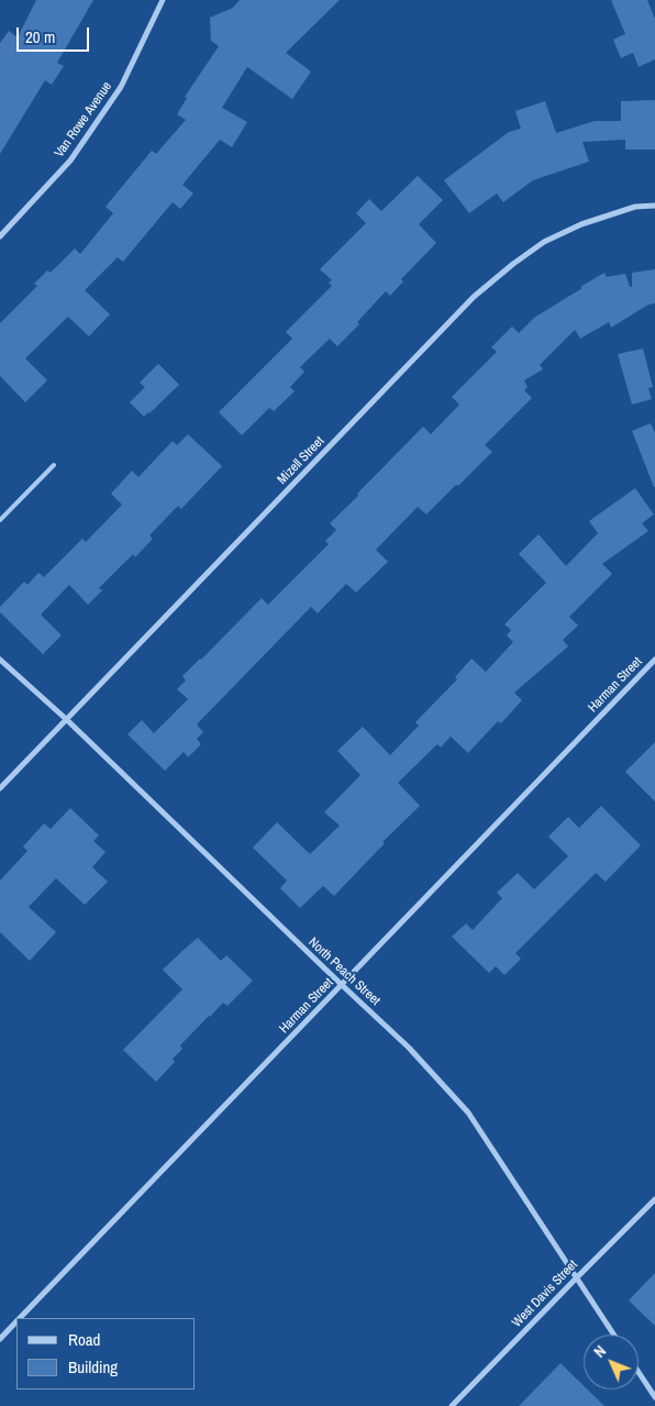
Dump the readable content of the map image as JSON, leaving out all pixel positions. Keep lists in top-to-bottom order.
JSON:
{
  "streets": {
    "street": [
      "Van Rowe Avenue",
      "Mizell Street",
      "Harman Street",
      "North Peach Street",
      "West Davis Street"
    ]
  },
  "crossings": [
    ["Mizell Street", "North Peach Street"],
    ["Harman Street", "North Peach Street"],
    ["North Peach Street", "West Davis Street"]
  ],
  "legend": ["Road", "Building"],
  "scale_bar": "20 m",
  "north": "top left"
}
